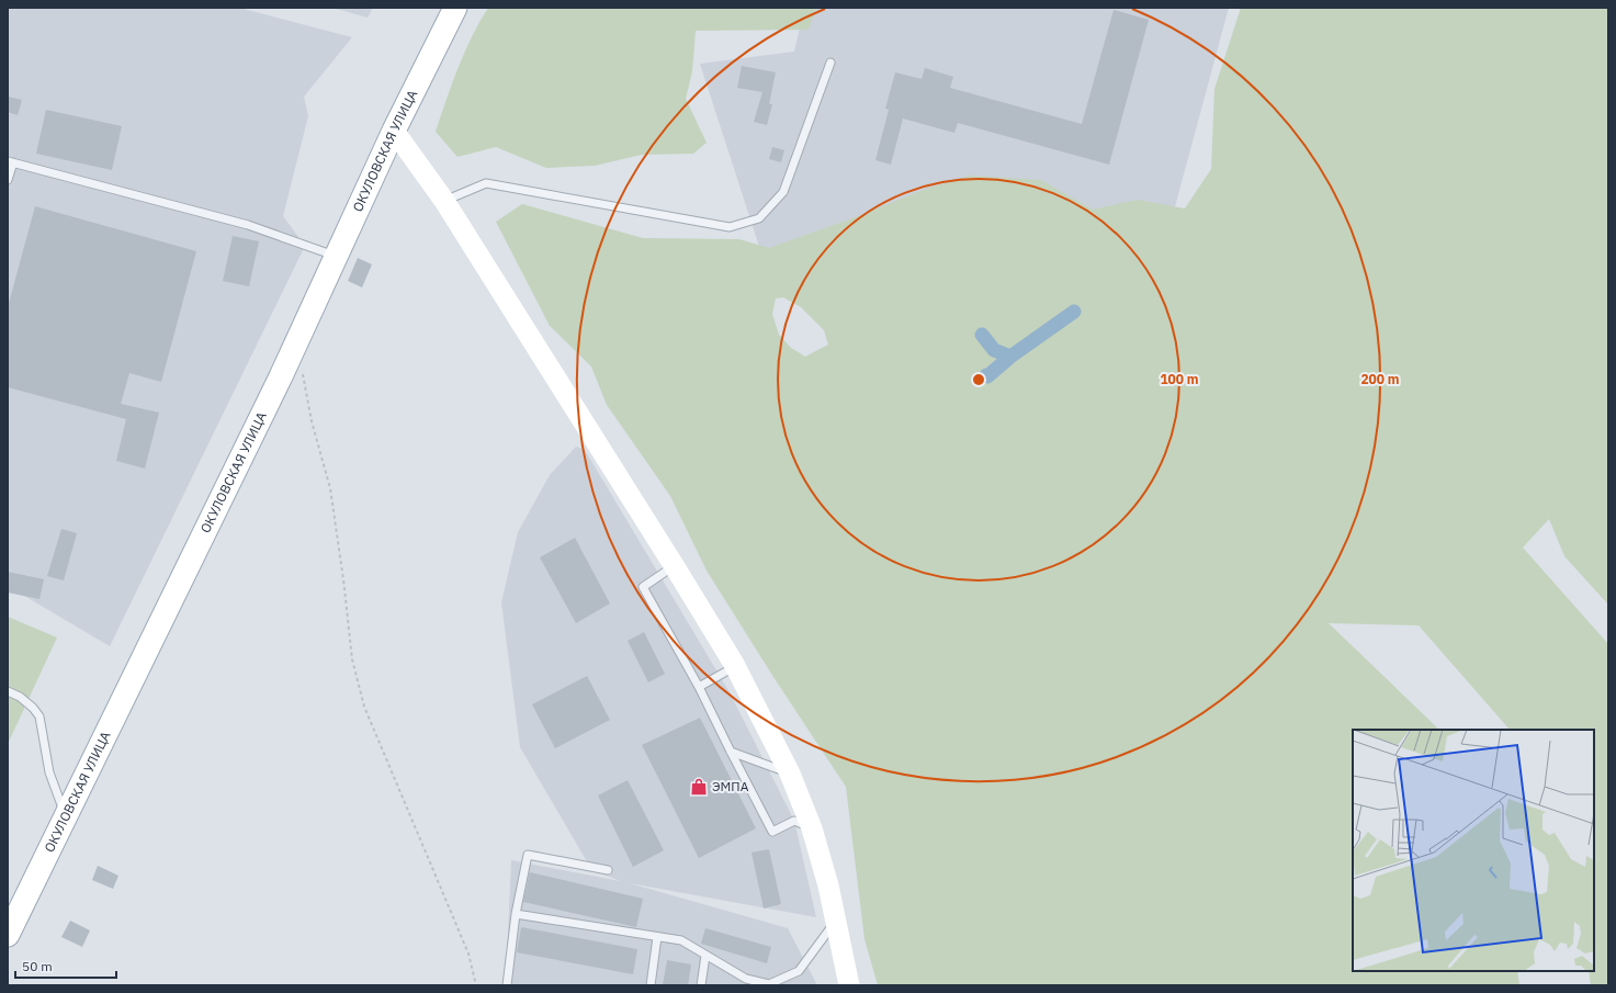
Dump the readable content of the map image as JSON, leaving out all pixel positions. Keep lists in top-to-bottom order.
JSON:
{
  "streets": {
    "main road": ["ОКУЛОВСКАЯ УЛИЦА"]
  },
  "places": {
    "shop": ["ЭМПА"]
  },
  "scale_bar": "50 m",
  "rings": ["100 m", "200 m"]
}
